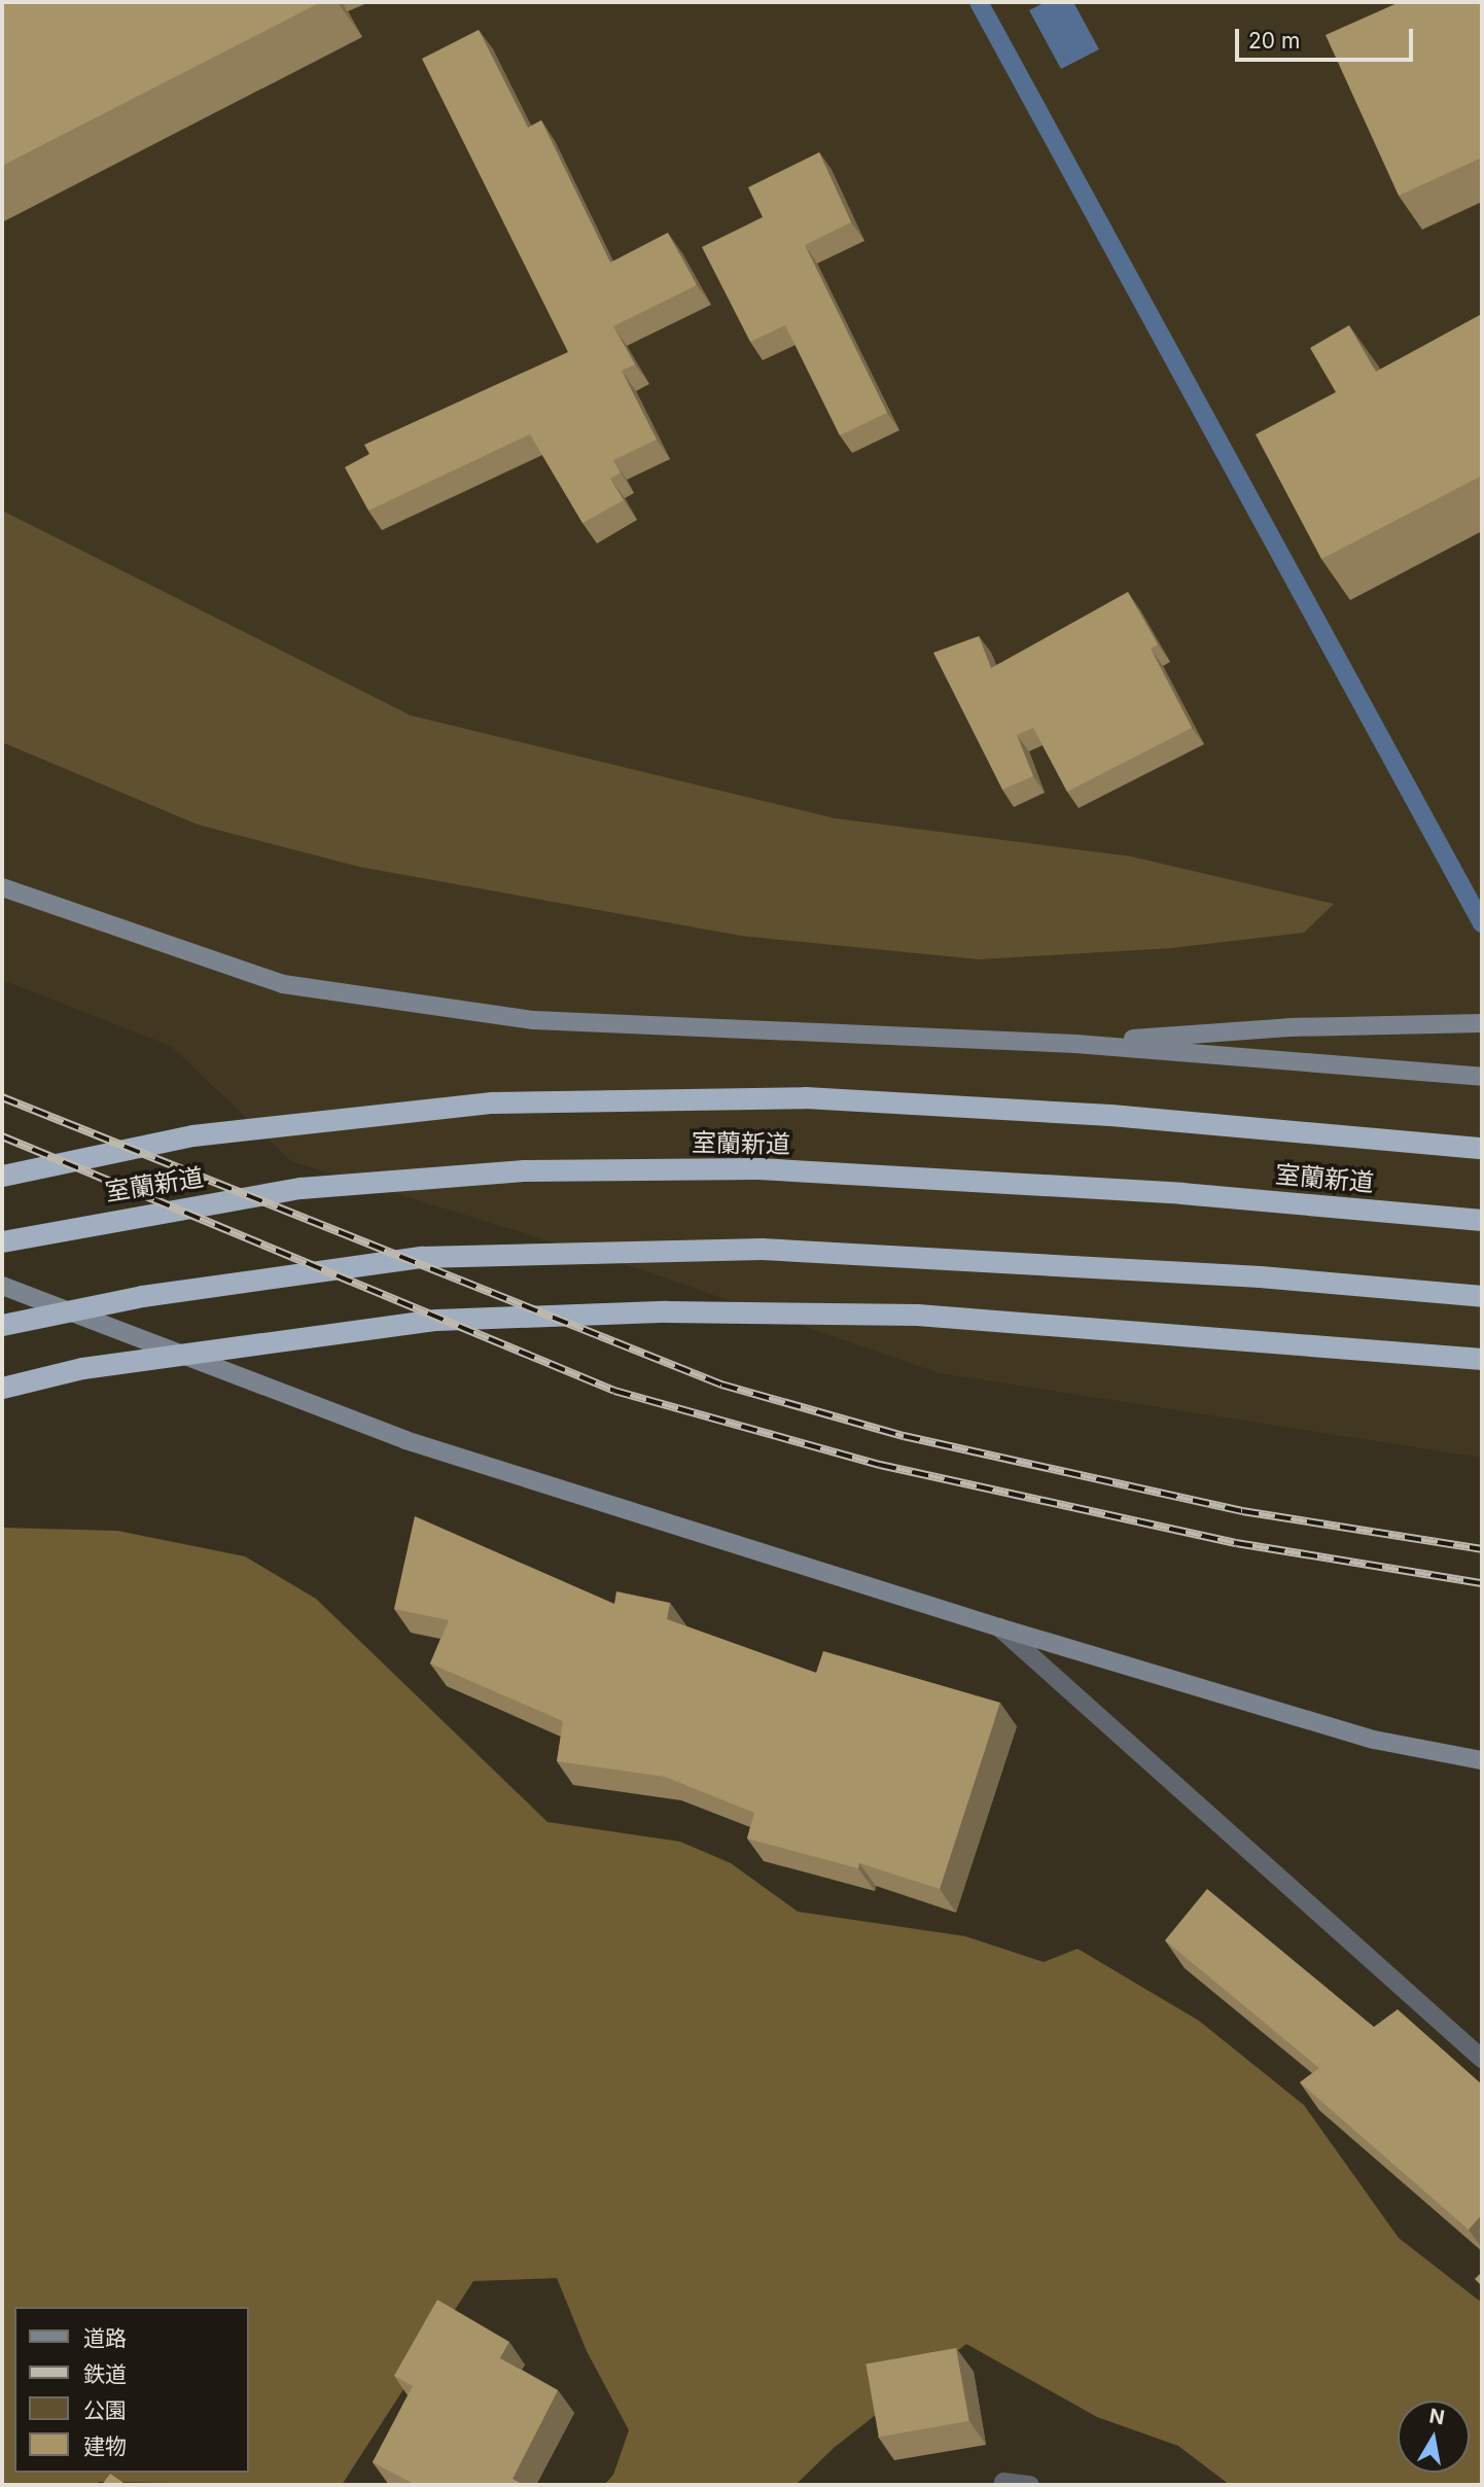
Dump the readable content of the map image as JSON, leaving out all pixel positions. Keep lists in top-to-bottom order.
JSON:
{
  "streets": {
    "highway": ["室蘭新道"]
  },
  "legend": [
    "道路",
    "鉄道",
    "公園",
    "建物"
  ],
  "scale_bar": "20 m",
  "north": "top"
}
